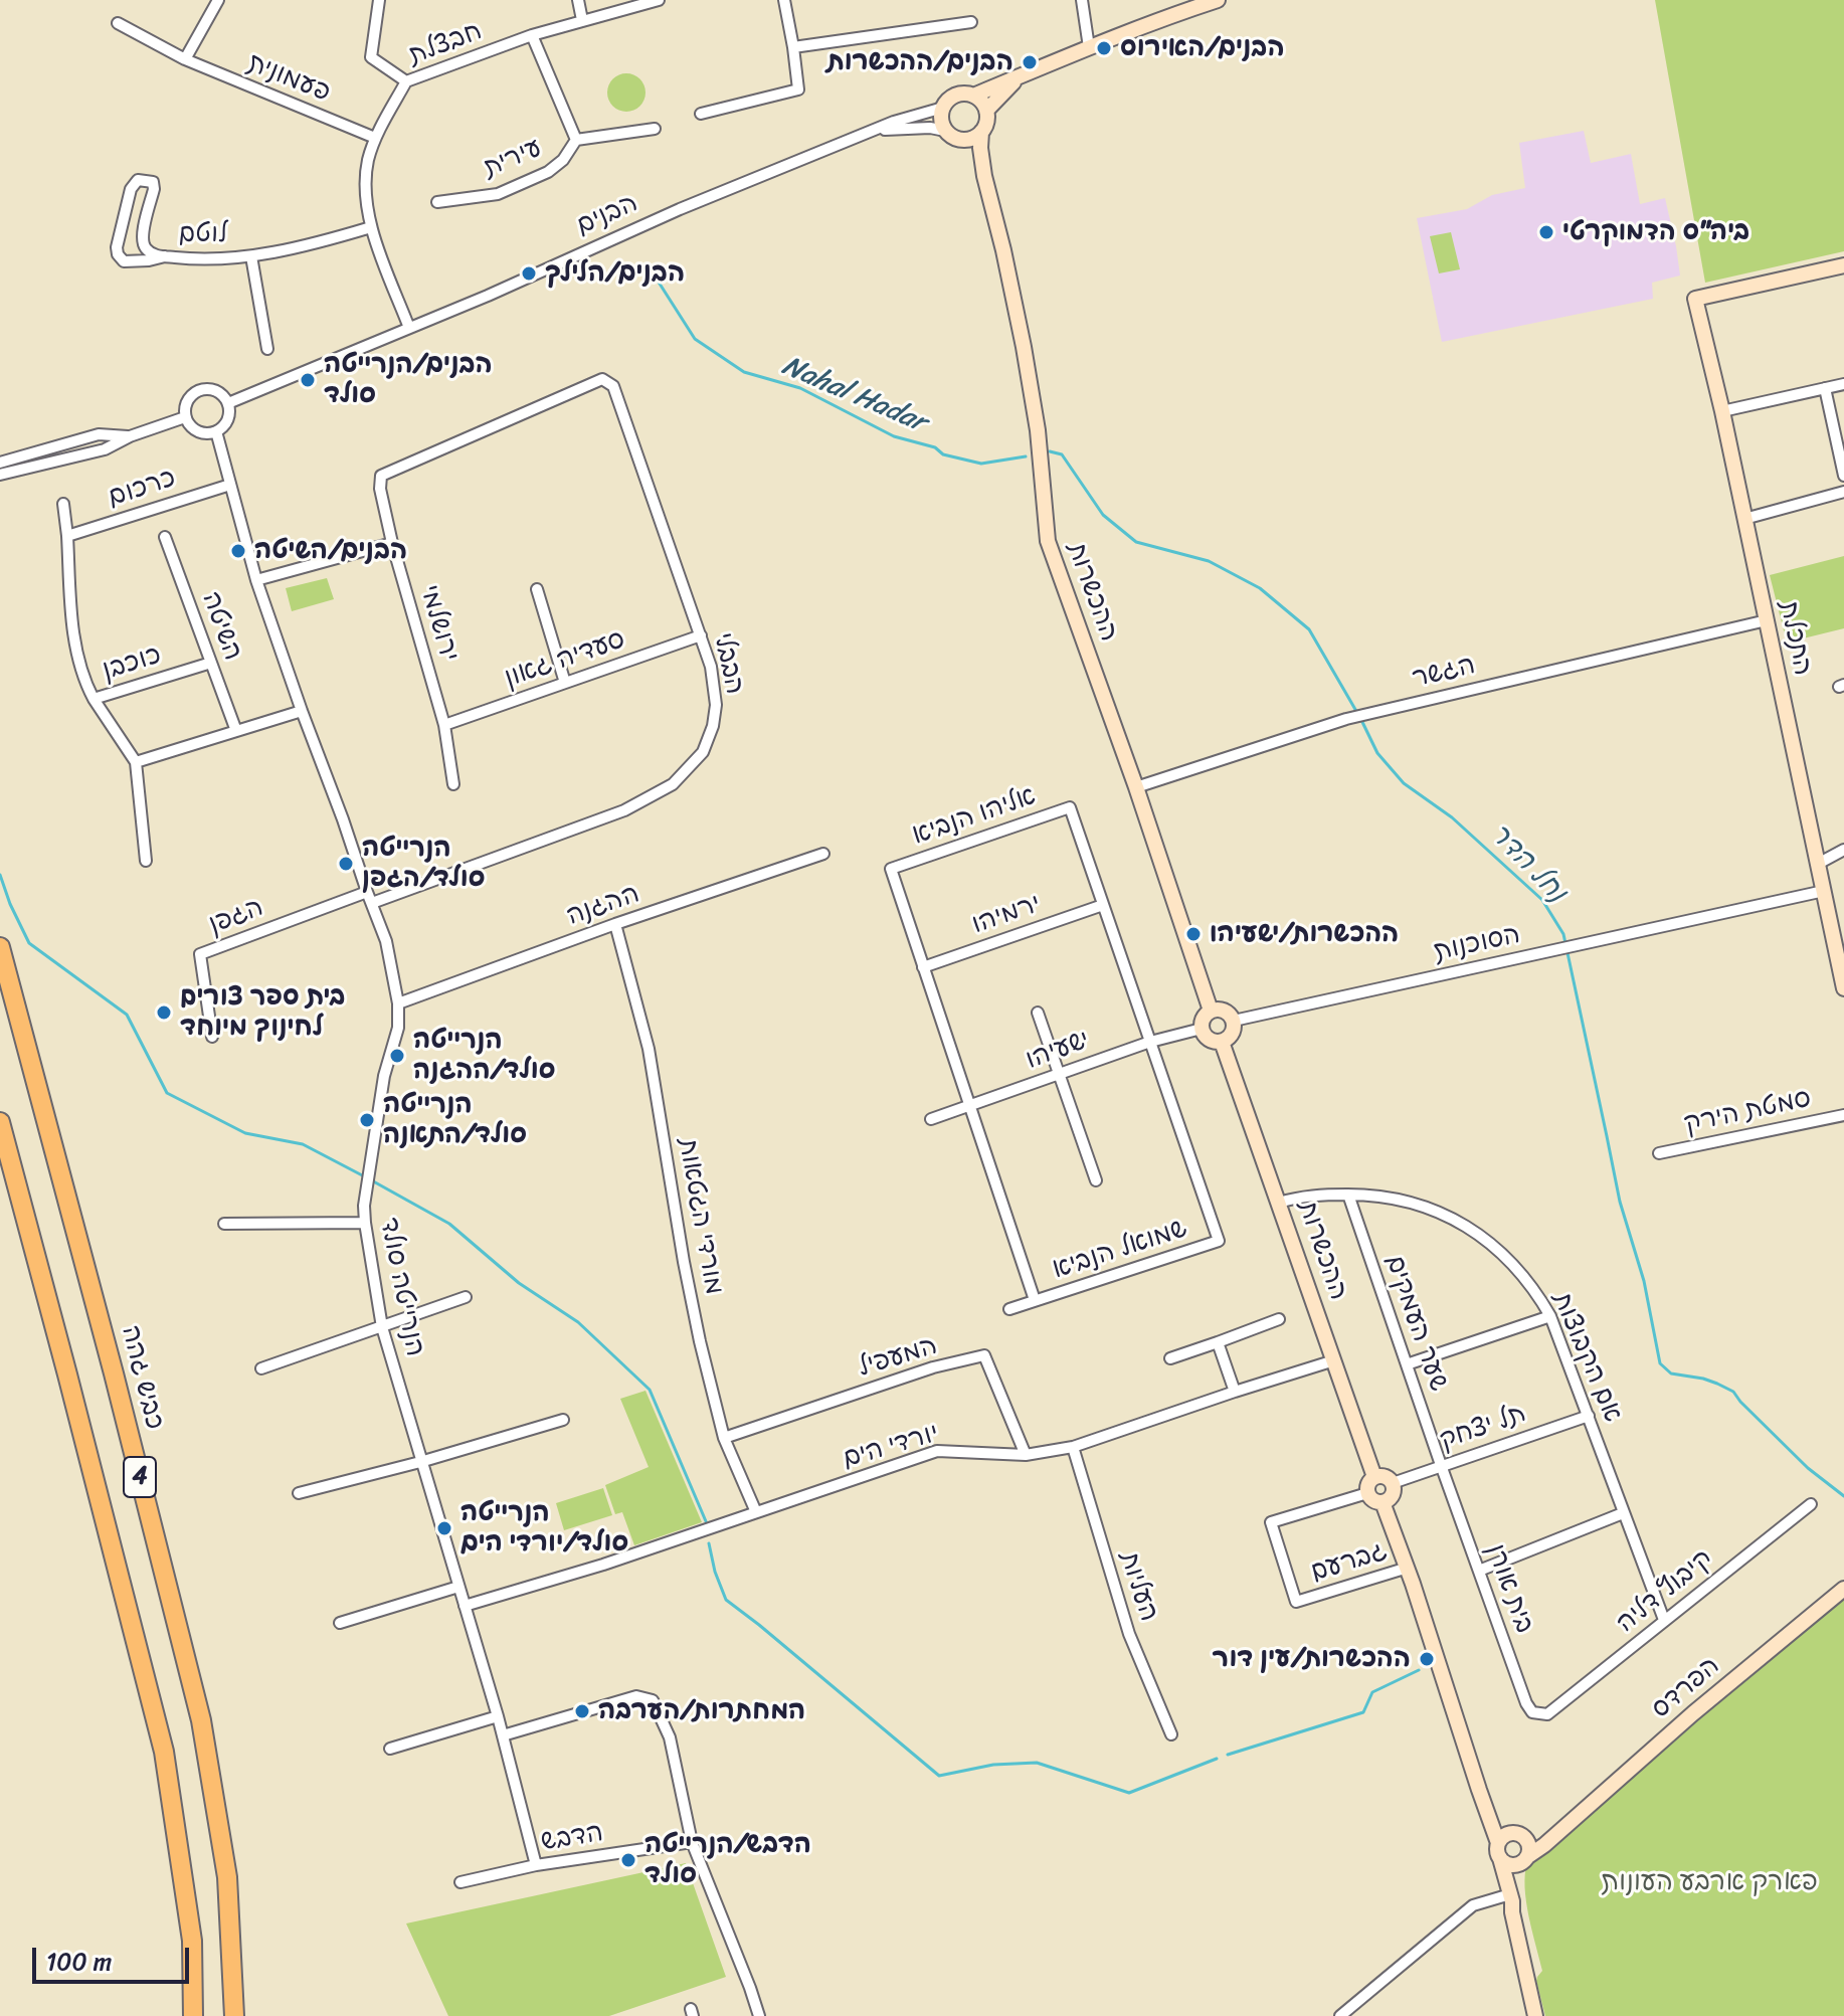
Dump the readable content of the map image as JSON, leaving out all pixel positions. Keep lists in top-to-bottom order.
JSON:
{
  "streets": {
    "highway": ["כביש גהה", "4"],
    "street": [
      "חבצלת",
      "פעמונית",
      "עירית",
      "הבנים",
      "לוטם",
      "כרכום",
      "ההכשרות",
      "ירושלמי",
      "השיטה",
      "התכלת",
      "סעדיה גאון",
      "כוכבן",
      "הבבלי",
      "הגשר",
      "אליהו הנביא",
      "ההגנה",
      "ירמיהו",
      "הגפן",
      "הסוכנות",
      "ישעיהו",
      "סמטת הירק",
      "מורדי הגטאות",
      "שמואל הנביא",
      "הנרייטה סולד",
      "שער העמקים",
      "המעפיל",
      "אם הקבוצות",
      "תל יצחק",
      "יורדי הים",
      "גברעם",
      "העליות",
      "בית אורן",
      "קיבוץ דליה",
      "הפרדס",
      "הדבש"
    ]
  },
  "crossings": [
    ["חבצלת", "פעמונית"],
    ["חבצלת", "עירית"],
    ["חבצלת", "הבנים"],
    ["חבצלת", "לוטם"],
    ["הבנים", "ההכשרות"],
    ["ההכשרות", "הגשר"],
    ["ההכשרות", "הסוכנות"],
    ["ההכשרות", "ישעיהו"],
    ["ההכשרות", "אם הקבוצות"],
    ["ההכשרות", "תל יצחק"],
    ["ההכשרות", "יורדי הים"],
    ["ההכשרות", "גברעם"],
    ["ירושלמי", "סעדיה גאון"],
    ["ירושלמי", "הבבלי"],
    ["השיטה", "כוכבן"],
    ["התכלת", "הגשר"],
    ["התכלת", "הסוכנות"],
    ["סעדיה גאון", "הבבלי"],
    ["הבבלי", "הנרייטה סולד"],
    ["אליהו הנביא", "ירמיהו"],
    ["אליהו הנביא", "ישעיהו"],
    ["אליהו הנביא", "שמואל הנביא"],
    ["ההגנה", "מורדי הגטאות"],
    ["ההגנה", "הנרייטה סולד"],
    ["הגפן", "הנרייטה סולד"],
    ["הסוכנות", "ישעיהו"],
    ["מורדי הגטאות", "המעפיל"],
    ["מורדי הגטאות", "יורדי הים"],
    ["הנרייטה סולד", "יורדי הים"],
    ["הנרייטה סולד", "הדבש"],
    ["שער העמקים", "אם הקבוצות"],
    ["שער העמקים", "תל יצחק"],
    ["שער העמקים", "בית אורן"],
    ["המעפיל", "יורדי הים"],
    ["אם הקבוצות", "תל יצחק"],
    ["אם הקבוצות", "קיבוץ דליה"],
    ["תל יצחק", "גברעם"],
    ["תל יצחק", "בית אורן"],
    ["יורדי הים", "העליות"],
    ["בית אורן", "קיבוץ דליה"]
  ],
  "water": ["Nahal Hadar", "נחל הדר"],
  "parks": ["פארק ארבע העונות"],
  "places": [
    "הבנים/האירוס",
    "הבנים/ההכשרות",
    "ביה\"ס הדמוקרטי",
    "הבנים/הלילך",
    "הבנים/הנרייטה סולד",
    "הבנים/השיטה",
    "הנרייטה סולד/הגפן",
    "ההכשרות/ישעיהו",
    "בית ספר צורים לחינוך מיוחד",
    "הנרייטה סולד/ההגנה",
    "הנרייטה סולד/התאנה",
    "הנרייטה סולד/יורדי הים",
    "ההכשרות/עין דור",
    "המחתרות/הערבה",
    "הדבש/הנרייטה סולד"
  ],
  "scale_bar": "100 m"
}
